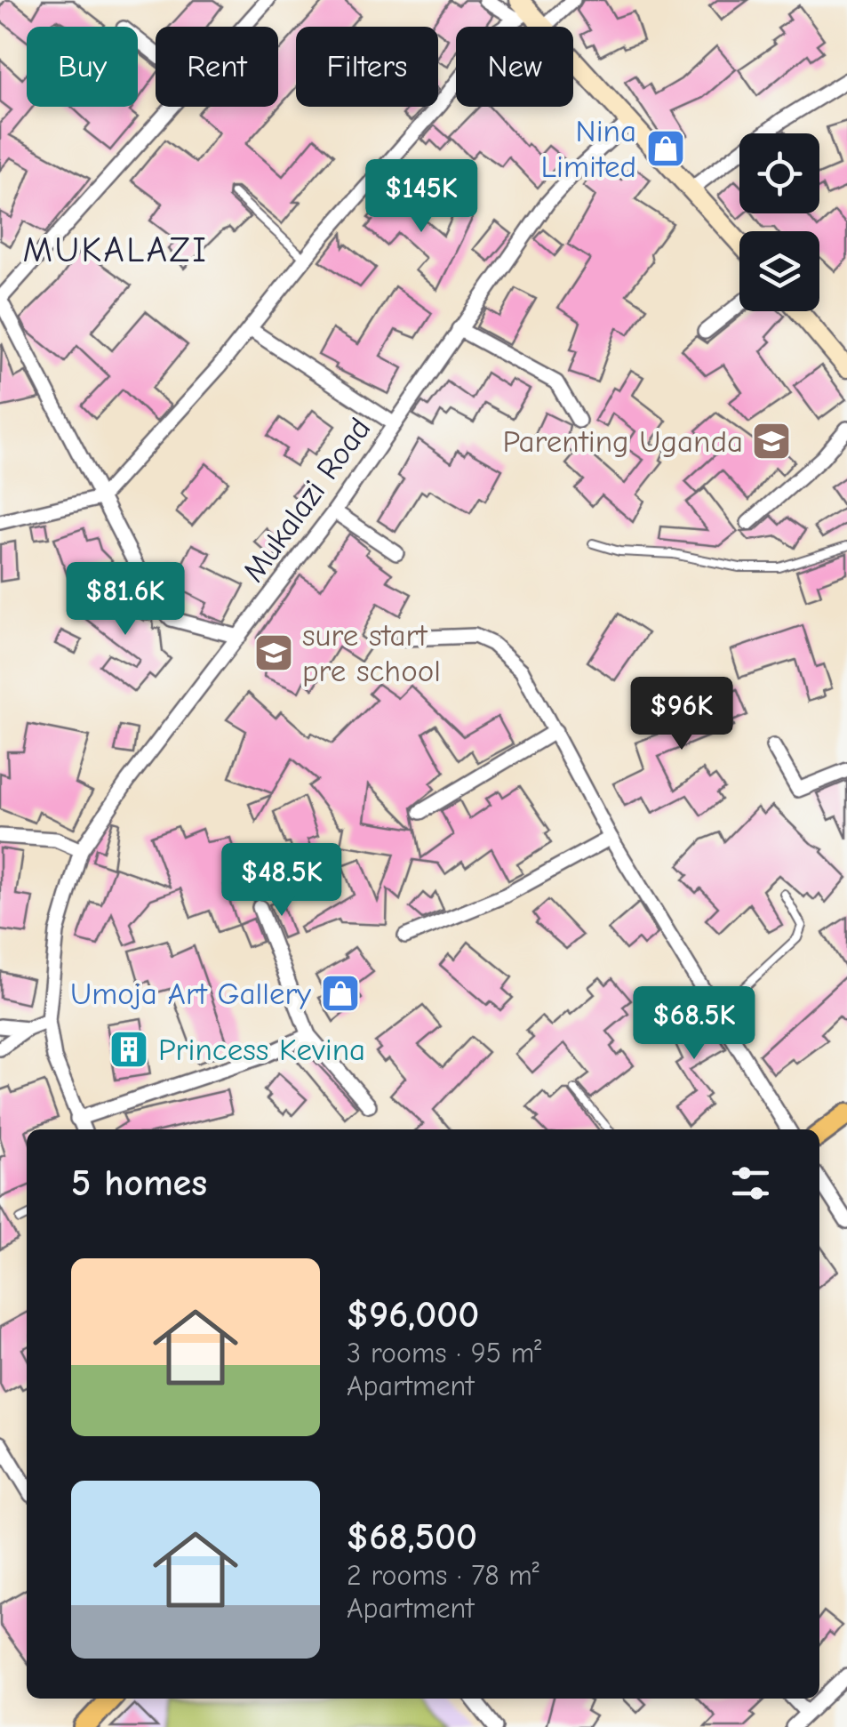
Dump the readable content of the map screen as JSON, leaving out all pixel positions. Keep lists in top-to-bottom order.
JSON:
{
  "streets": {
    "street": ["Mukalazi Road"]
  },
  "districts": ["MUKALAZI"],
  "places": {
    "shop": ["Nina Limited", "Umoja Art Gallery"],
    "school or university": ["Parenting Uganda", "sure start pre school"],
    "building": ["Princess Kevina"]
  },
  "page": {
    "chip": [
      "Buy",
      "Rent",
      "Filters",
      "New"
    ],
    "price": [
      "$145K",
      "$81.6K",
      "$96K",
      "$48.5K",
      "$68.5K"
    ],
    "heading": "5 homes",
    "list": [
      {
        "name": "$96,000",
        "note": "3 rooms · 95 m² · Apartment"
      },
      {
        "name": "$68,500",
        "note": "2 rooms · 78 m² · Apartment"
      }
    ]
  }
}
